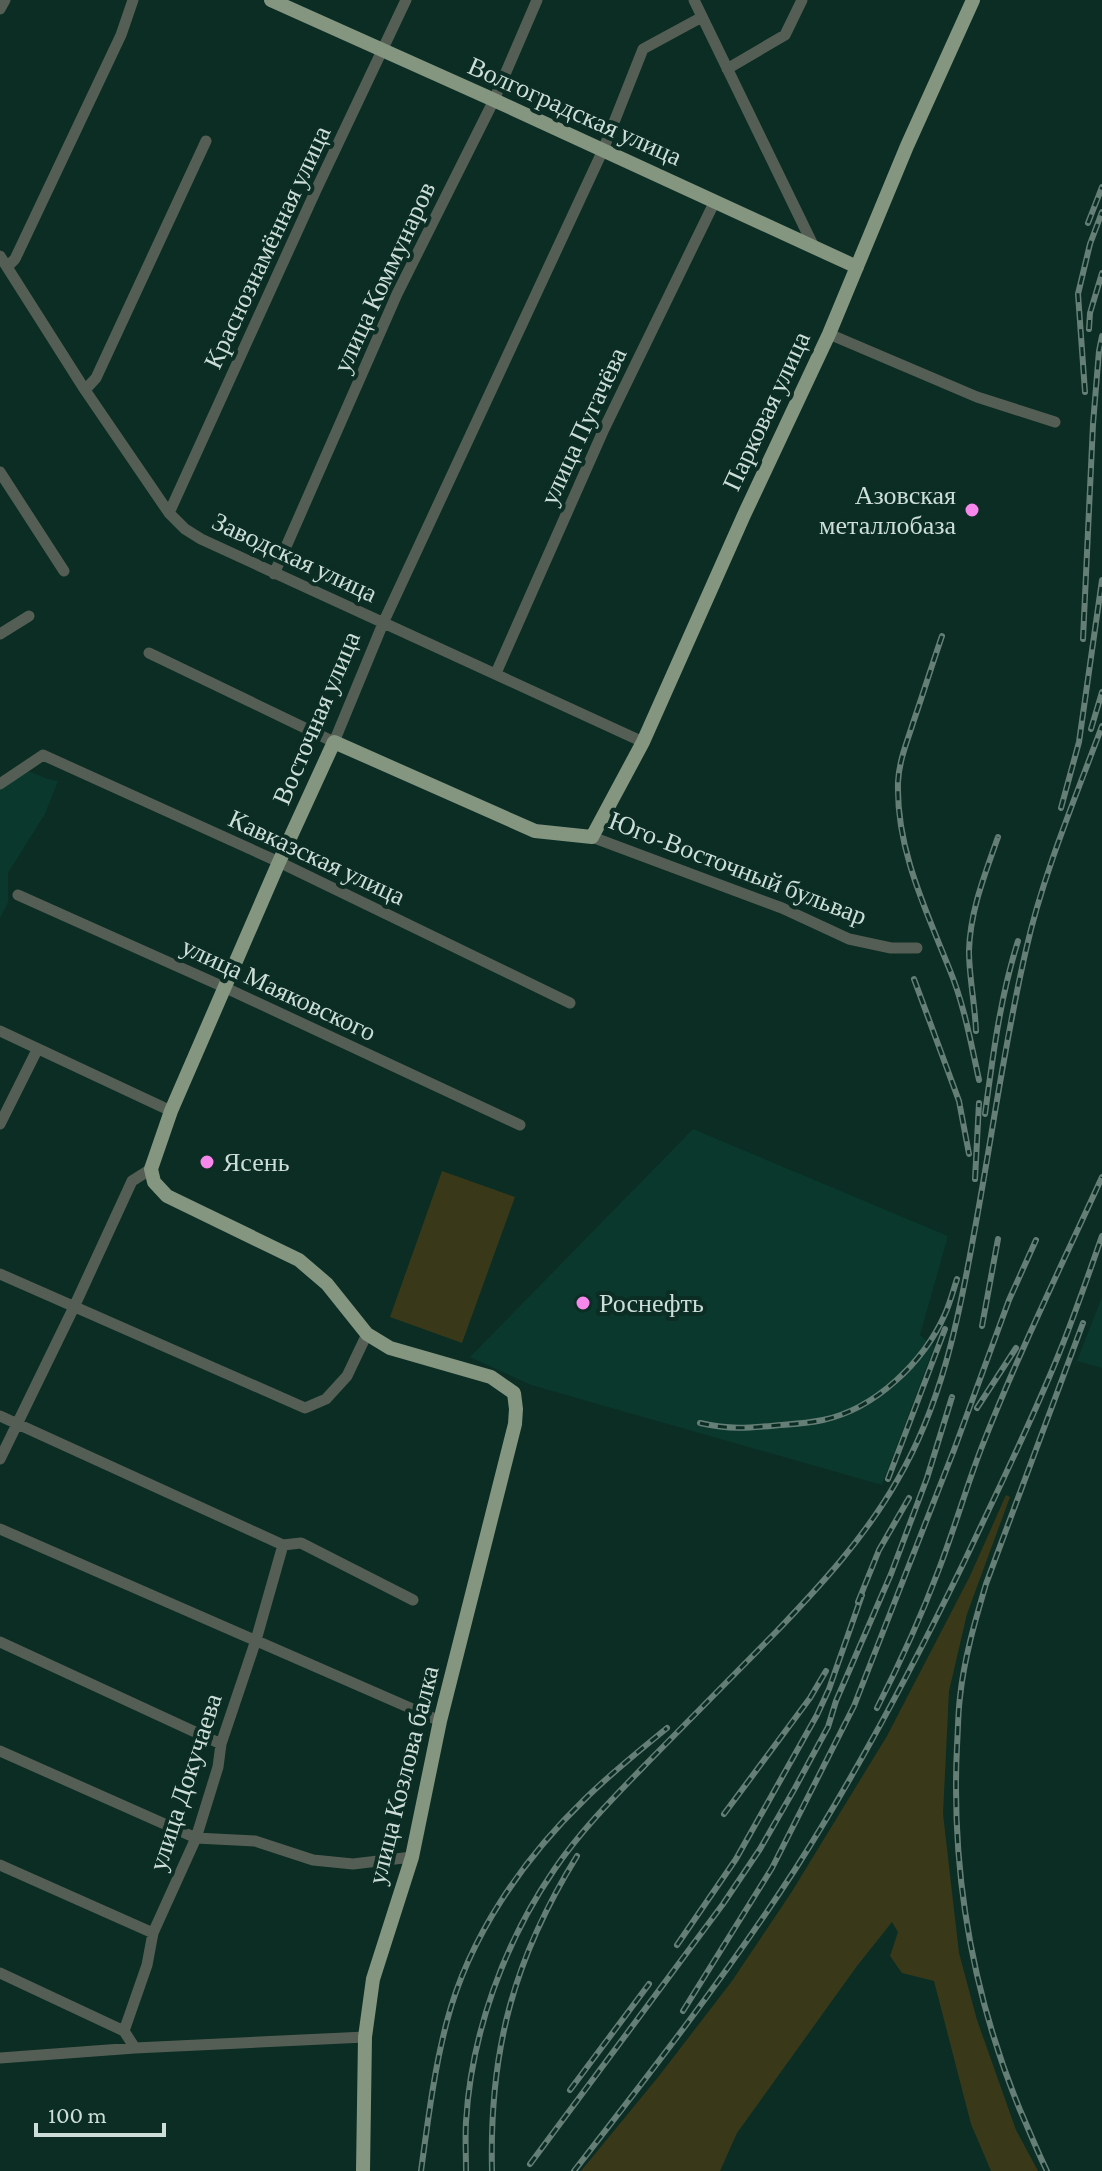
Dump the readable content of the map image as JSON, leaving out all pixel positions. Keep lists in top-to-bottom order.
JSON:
{
  "streets": {
    "main road": [
      "Волгоградская улица",
      "Парковая улица",
      "Восточная улица",
      "Юго-Восточный бульвар",
      "улица Козлова балка"
    ],
    "street": [
      "Краснознамённая улица",
      "улица Коммунаров",
      "улица Пугачёва",
      "Заводская улица",
      "Кавказская улица",
      "улица Маяковского",
      "улица Докучаева"
    ]
  },
  "crossings": [
    ["Волгоградская улица", "Краснознамённая улица"],
    ["Волгоградская улица", "улица Коммунаров"],
    ["Волгоградская улица", "Парковая улица"],
    ["Волгоградская улица", "улица Пугачёва"],
    ["Волгоградская улица", "Восточная улица"],
    ["Краснознамённая улица", "Заводская улица"],
    ["улица Коммунаров", "Заводская улица"],
    ["Парковая улица", "Заводская улица"],
    ["Парковая улица", "Юго-Восточный бульвар"],
    ["улица Пугачёва", "Заводская улица"],
    ["Заводская улица", "Восточная улица"],
    ["Восточная улица", "Кавказская улица"],
    ["Восточная улица", "Юго-Восточный бульвар"],
    ["Восточная улица", "улица Маяковского"]
  ],
  "places": ["Азовская металлобаза", "Ясень", "Роснефть"],
  "scale_bar": "100 m"
}
